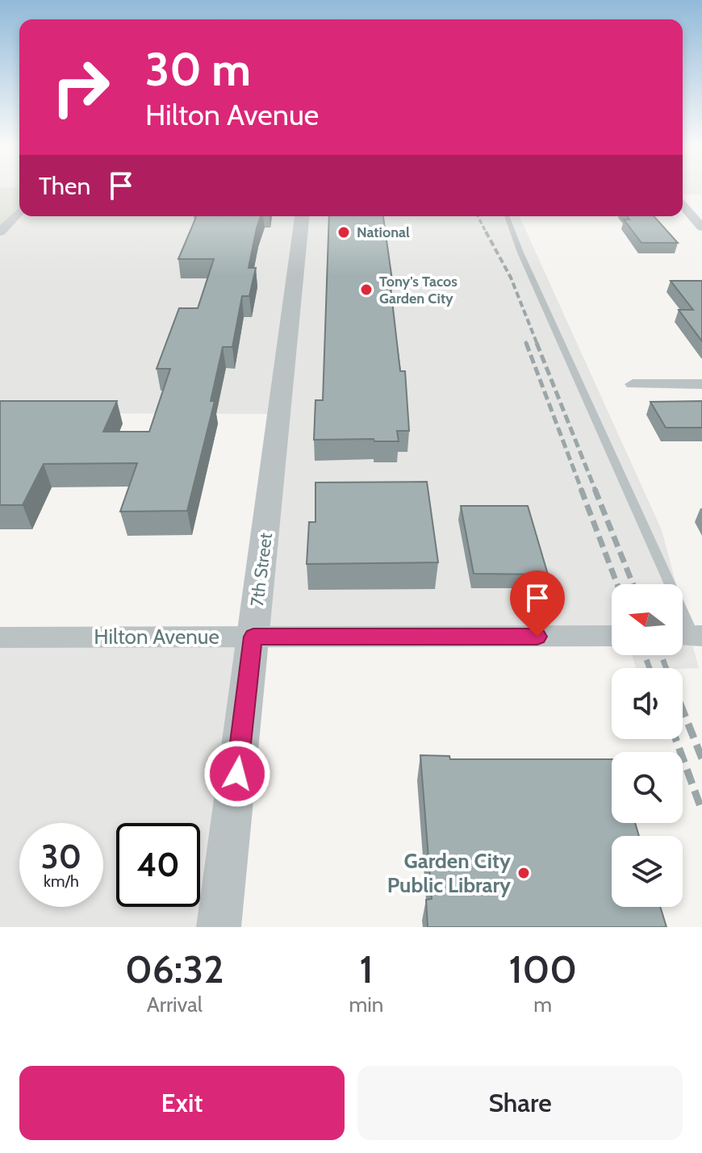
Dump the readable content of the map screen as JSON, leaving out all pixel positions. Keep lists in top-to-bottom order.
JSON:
{
  "streets": {
    "street": ["7th Street", "Hilton Avenue"]
  },
  "crossings": [
    ["7th Street", "Hilton Avenue"]
  ],
  "places": ["National", "Tony's Tacos Garden City", "Garden City Public Library"],
  "north": "left",
  "page": {
    "turn": ["30 m", "Hilton Avenue"],
    "then": "Then",
    "speed": "30 km/h",
    "limit": "40",
    "eta": [
      "06:32",
      "Arrival",
      "1",
      "min",
      "100",
      "m"
    ],
    "buttons": ["Exit", "Share"]
  }
}
